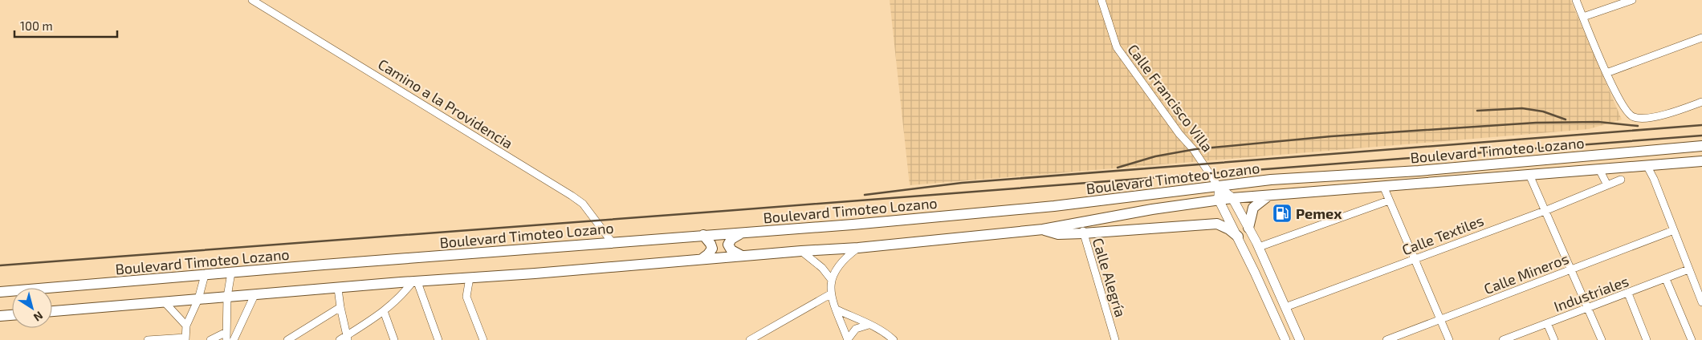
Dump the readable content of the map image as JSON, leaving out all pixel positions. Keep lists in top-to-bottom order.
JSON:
{
  "streets": {
    "main road": ["Boulevard Timoteo Lozano"],
    "street": [
      "Calle Francisco Villa",
      "Camino a la Providencia",
      "Calle Textiles",
      "Calle Mineros",
      "Calle Alegría",
      "Industriales"
    ]
  },
  "crossings": [
    ["Calle Francisco Villa", "Boulevard Timoteo Lozano"],
    ["Camino a la Providencia", "Boulevard Timoteo Lozano"],
    ["Boulevard Timoteo Lozano", "Calle Alegría"]
  ],
  "places": {
    "fuel station": ["Pemex"]
  },
  "scale_bar": "100 m",
  "north": "bottom right"
}
